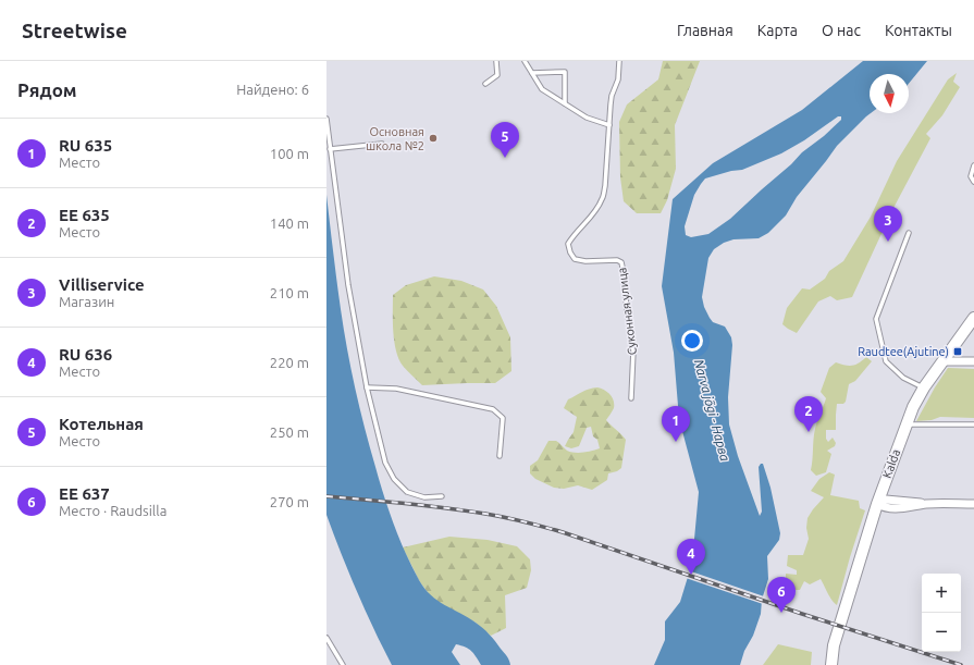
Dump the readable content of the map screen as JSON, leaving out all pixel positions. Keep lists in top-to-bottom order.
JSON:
{
  "streets": {
    "street": ["Kalda"],
    "lane": ["Суконная улица"]
  },
  "water": ["Narva jõgi - Нарва"],
  "places": {
    "other": ["Основная школа №2"],
    "transit": ["Raudtee(Ajutine)"]
  },
  "north": "bottom",
  "page": {
    "header": "Streetwise",
    "nav": [
      "Главная",
      "Карта",
      "О нас",
      "Контакты"
    ],
    "heading": ["Рядом", "Найдено: 6"],
    "list": [
      {
        "mark": "1",
        "name": "RU 635",
        "note": "Место",
        "value": "100 m"
      },
      {
        "mark": "2",
        "name": "EE 635",
        "note": "Место",
        "value": "140 m"
      },
      {
        "mark": "3",
        "name": "Villiservice",
        "note": "Магазин",
        "value": "210 m"
      },
      {
        "mark": "4",
        "name": "RU 636",
        "note": "Место",
        "value": "220 m"
      },
      {
        "mark": "5",
        "name": "Котельная",
        "note": "Место",
        "value": "250 m"
      },
      {
        "mark": "6",
        "name": "EE 637",
        "note": "Место · Raudsilla",
        "value": "270 m"
      }
    ],
    "pins": [
      "5",
      "3",
      "2",
      "1",
      "4",
      "6"
    ],
    "map_buttons": ["+", "−"]
  }
}
